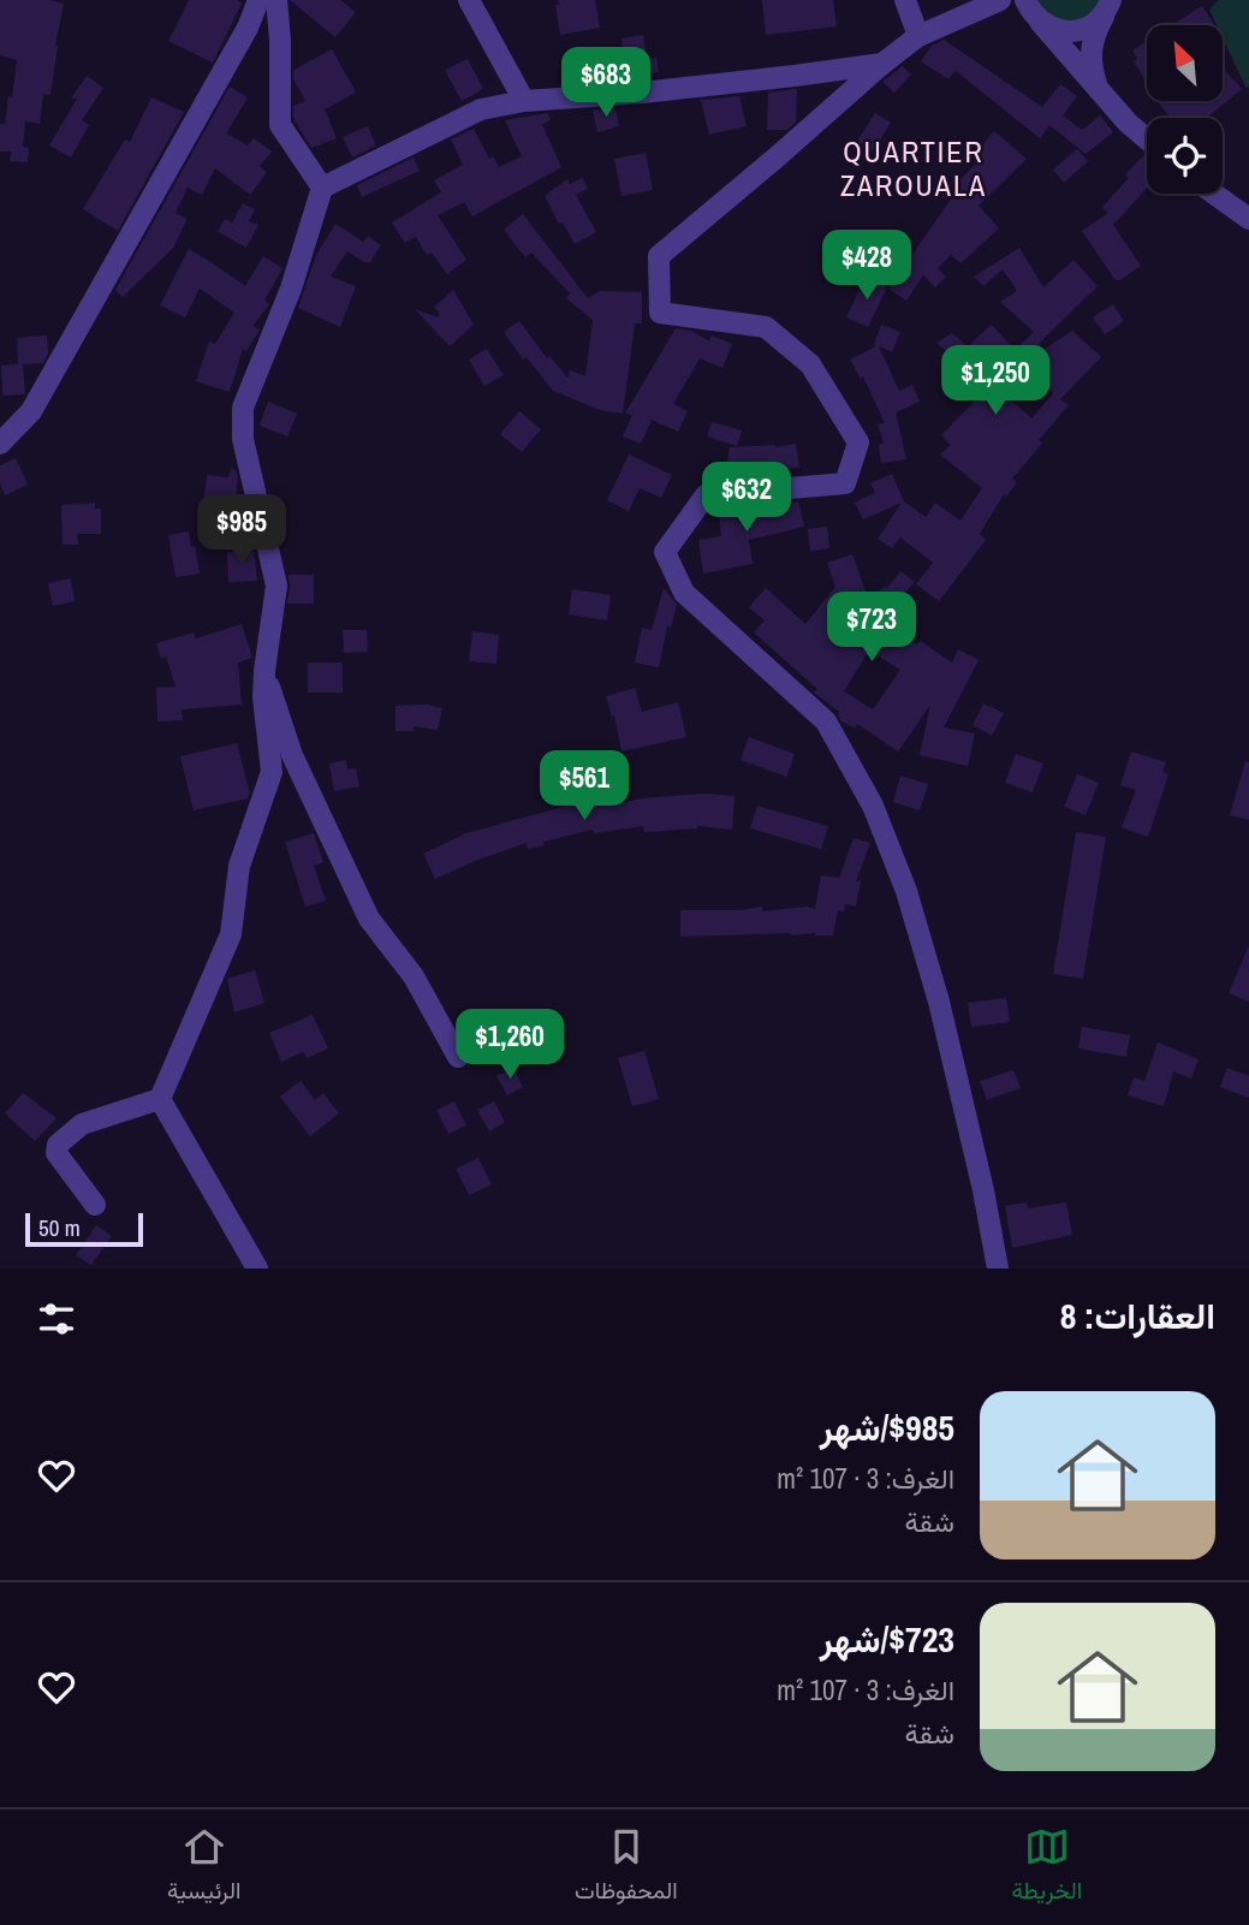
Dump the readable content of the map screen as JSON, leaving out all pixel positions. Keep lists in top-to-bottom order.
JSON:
{
  "districts": ["QUARTIER ZAROUALA"],
  "scale_bar": "50 m",
  "north": "top left",
  "page": {
    "price": [
      "$683",
      "$428",
      "$1,250",
      "$632",
      "$985",
      "$723",
      "$561",
      "$1,260"
    ],
    "scale": "50 m",
    "heading": "العقارات: 8",
    "list": [
      {
        "name": "$985/شهر",
        "note": "الغرف: 3 · 107 m² · شقة"
      },
      {
        "name": "$723/شهر",
        "note": "الغرف: 3 · 107 m² · شقة"
      }
    ],
    "tabs": ["الخريطة", "المحفوظات", "الرئيسية"]
  }
}
